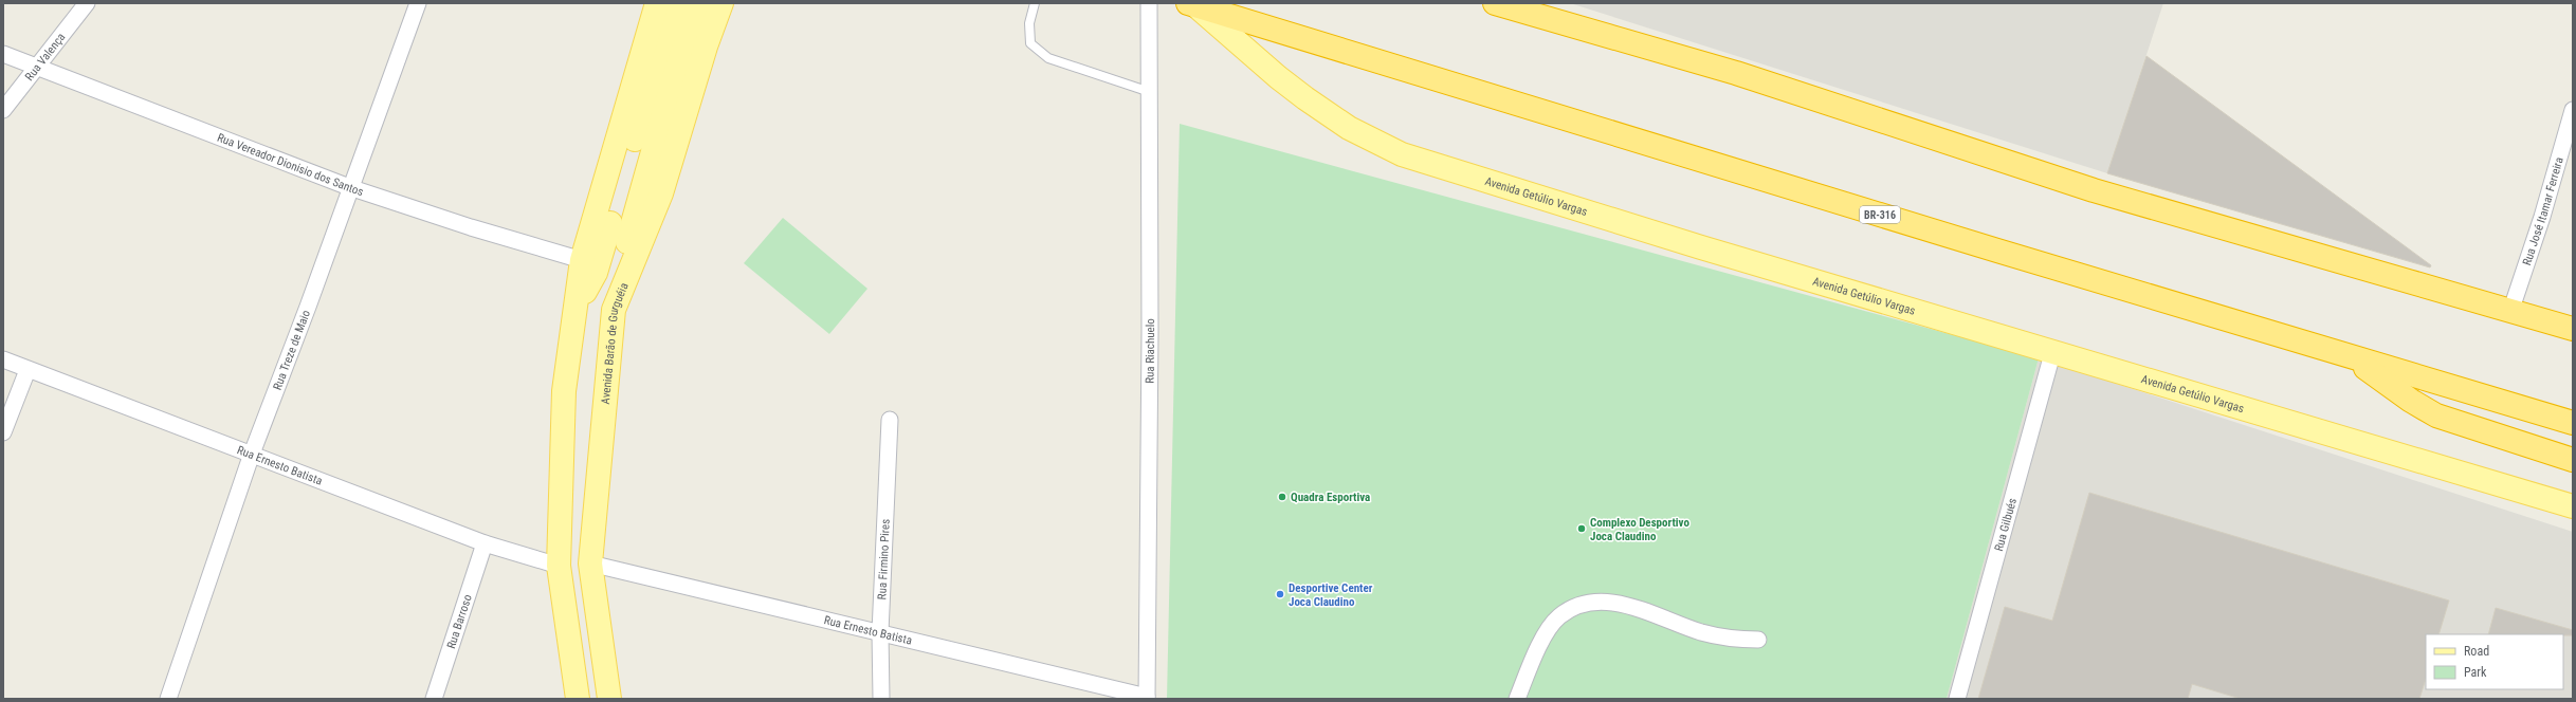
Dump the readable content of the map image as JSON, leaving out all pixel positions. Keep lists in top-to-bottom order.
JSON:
{
  "streets": {
    "highway": ["Avenida Getúlio Vargas", "BR-316"],
    "main road": ["Avenida Barão de Gurguéia"],
    "street": [
      "Rua Valença",
      "Rua Vereador Dionisio dos Santos",
      "Rua José Itamar Ferreira",
      "Rua Treze de Maio",
      "Rua Riachuelo",
      "Rua Ernesto Batista",
      "Rua Gilbués",
      "Rua Firmino Pires",
      "Rua Barroso"
    ]
  },
  "crossings": [
    ["Rua Valença", "Rua Vereador Dionisio dos Santos"],
    ["Rua Vereador Dionisio dos Santos", "Rua Treze de Maio"],
    ["Avenida Getúlio Vargas", "Rua Gilbués"],
    ["Avenida Barão de Gurguéia", "Rua Ernesto Batista"],
    ["Rua Treze de Maio", "Rua Ernesto Batista"],
    ["Rua Riachuelo", "Rua Ernesto Batista"],
    ["Rua Ernesto Batista", "Rua Firmino Pires"],
    ["Rua Ernesto Batista", "Rua Barroso"]
  ],
  "places": ["Quadra Esportiva", "Complexo Desportivo Joca Claudino", "Desportive Center Joca Claudino"],
  "legend": ["Road", "Park"]
}
